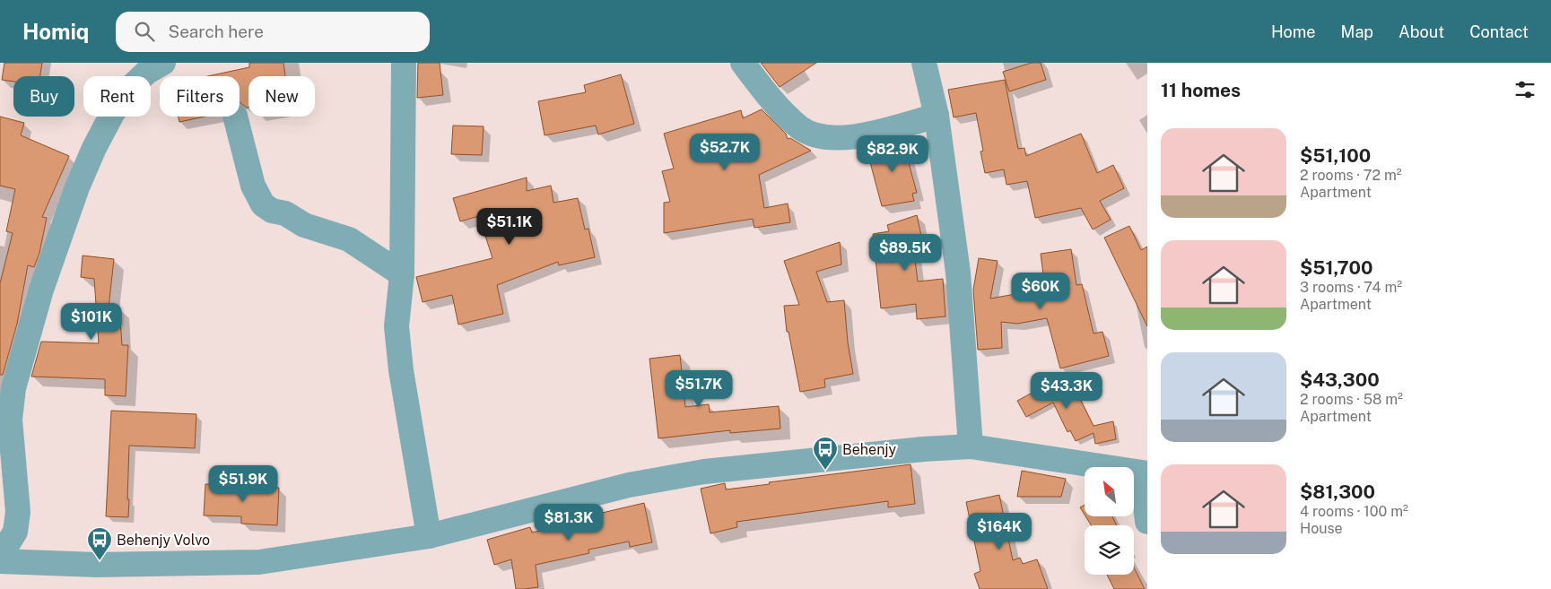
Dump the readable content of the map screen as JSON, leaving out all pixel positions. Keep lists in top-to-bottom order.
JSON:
{
  "places": {
    "bus stop": ["Behenjy", "Behenjy Volvo"]
  },
  "north": "top left",
  "page": {
    "header": "Homiq",
    "search": "Search here",
    "nav": [
      "Home",
      "Map",
      "About",
      "Contact"
    ],
    "heading": "11 homes",
    "chip": [
      "Buy",
      "Rent",
      "Filters",
      "New"
    ],
    "list": [
      {
        "name": "$51,100",
        "note": "2 rooms · 72 m² · Apartment"
      },
      {
        "name": "$51,700",
        "note": "3 rooms · 74 m² · Apartment"
      },
      {
        "name": "$43,300",
        "note": "2 rooms · 58 m² · Apartment"
      },
      {
        "name": "$81,300",
        "note": "4 rooms · 100 m² · House"
      }
    ],
    "price": [
      "$52.7K",
      "$82.9K",
      "$51.1K",
      "$89.5K",
      "$60K",
      "$101K",
      "$51.7K",
      "$43.3K",
      "$51.9K",
      "$81.3K",
      "$164K"
    ]
  }
}
